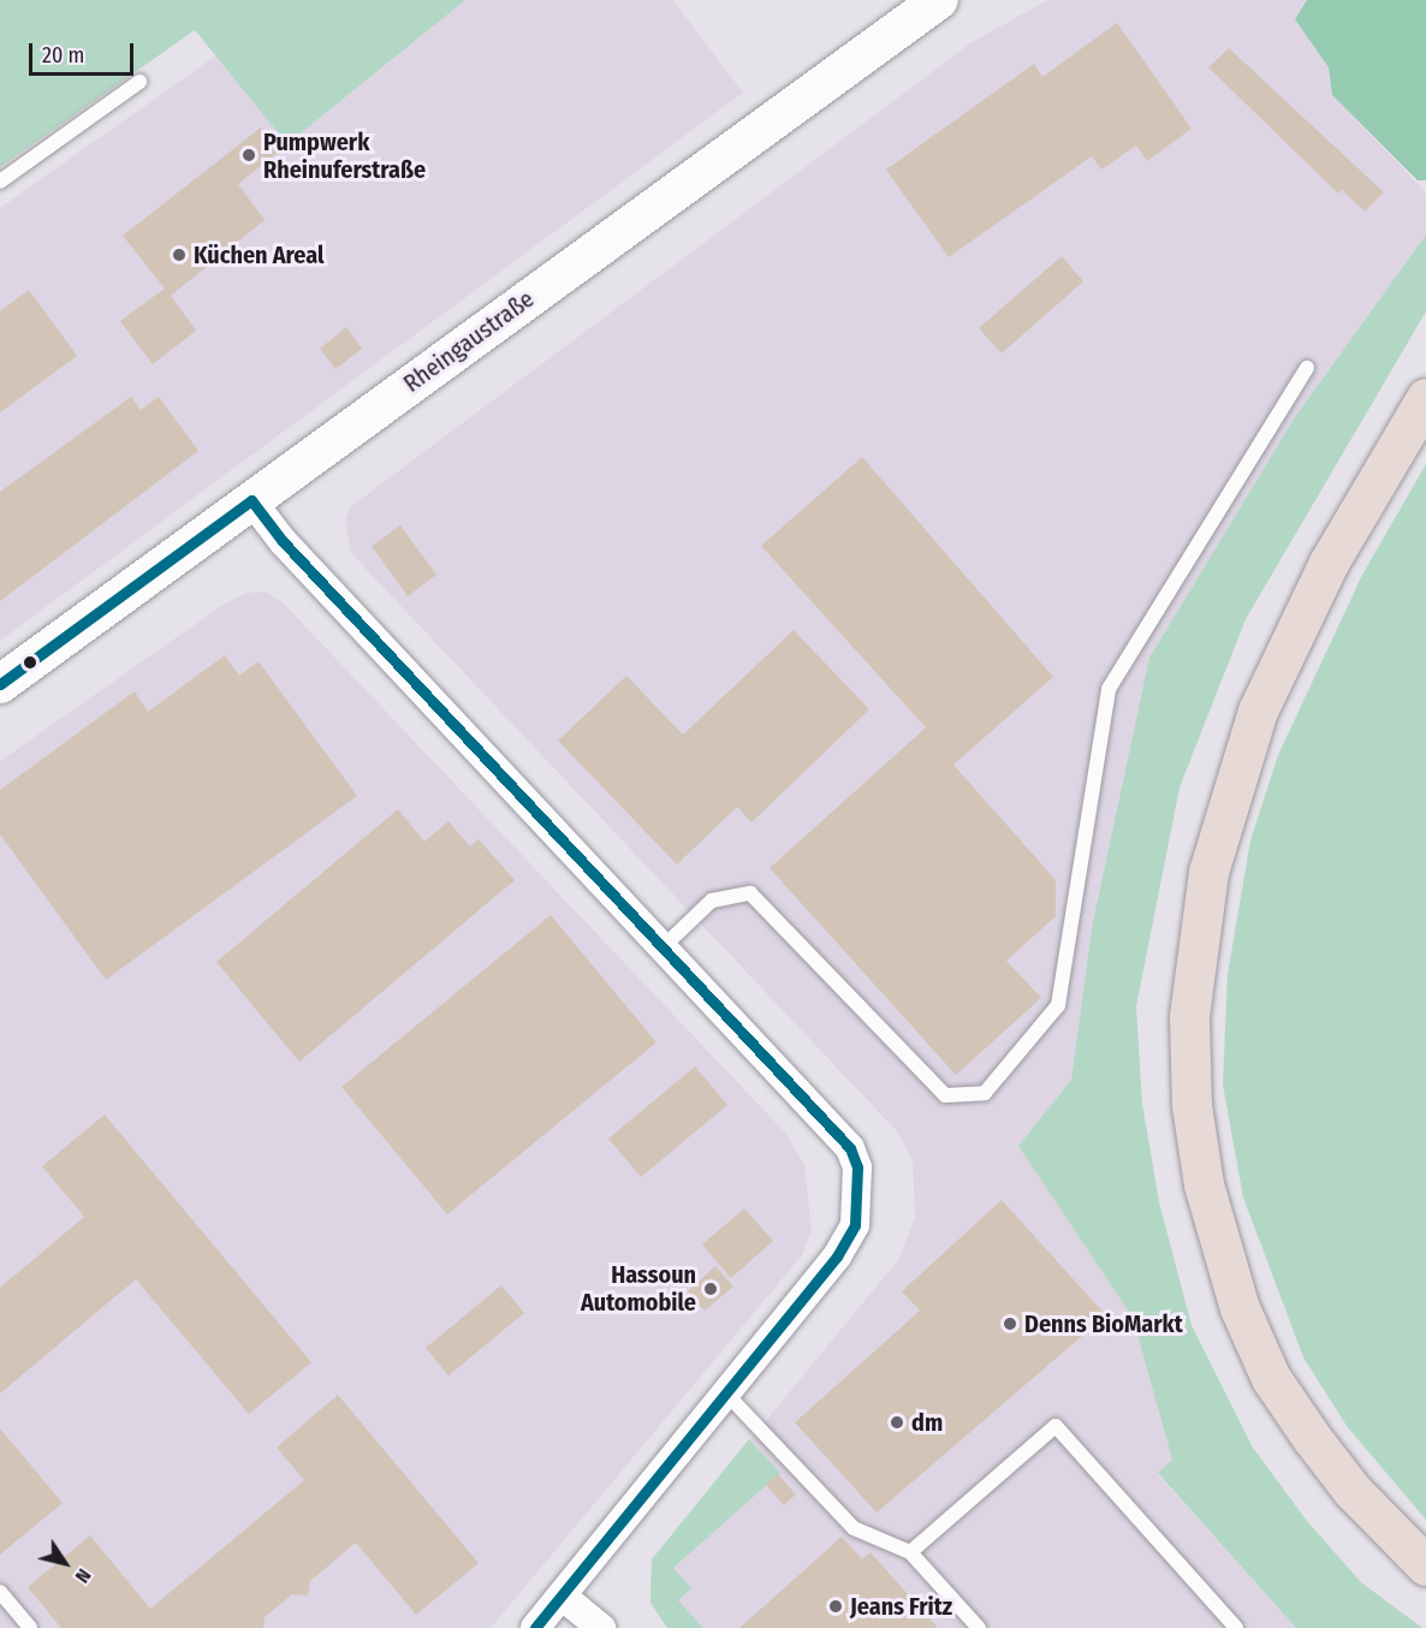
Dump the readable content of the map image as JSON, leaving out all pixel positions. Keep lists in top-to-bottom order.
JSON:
{
  "streets": {
    "street": ["Rheingaustraße"]
  },
  "places": [
    "Pumpwerk Rheinuferstraße",
    "Küchen Areal",
    "Hassoun Automobile",
    "Denns BioMarkt",
    "dm",
    "Jeans Fritz"
  ],
  "scale_bar": "20 m",
  "north": "bottom right"
}
